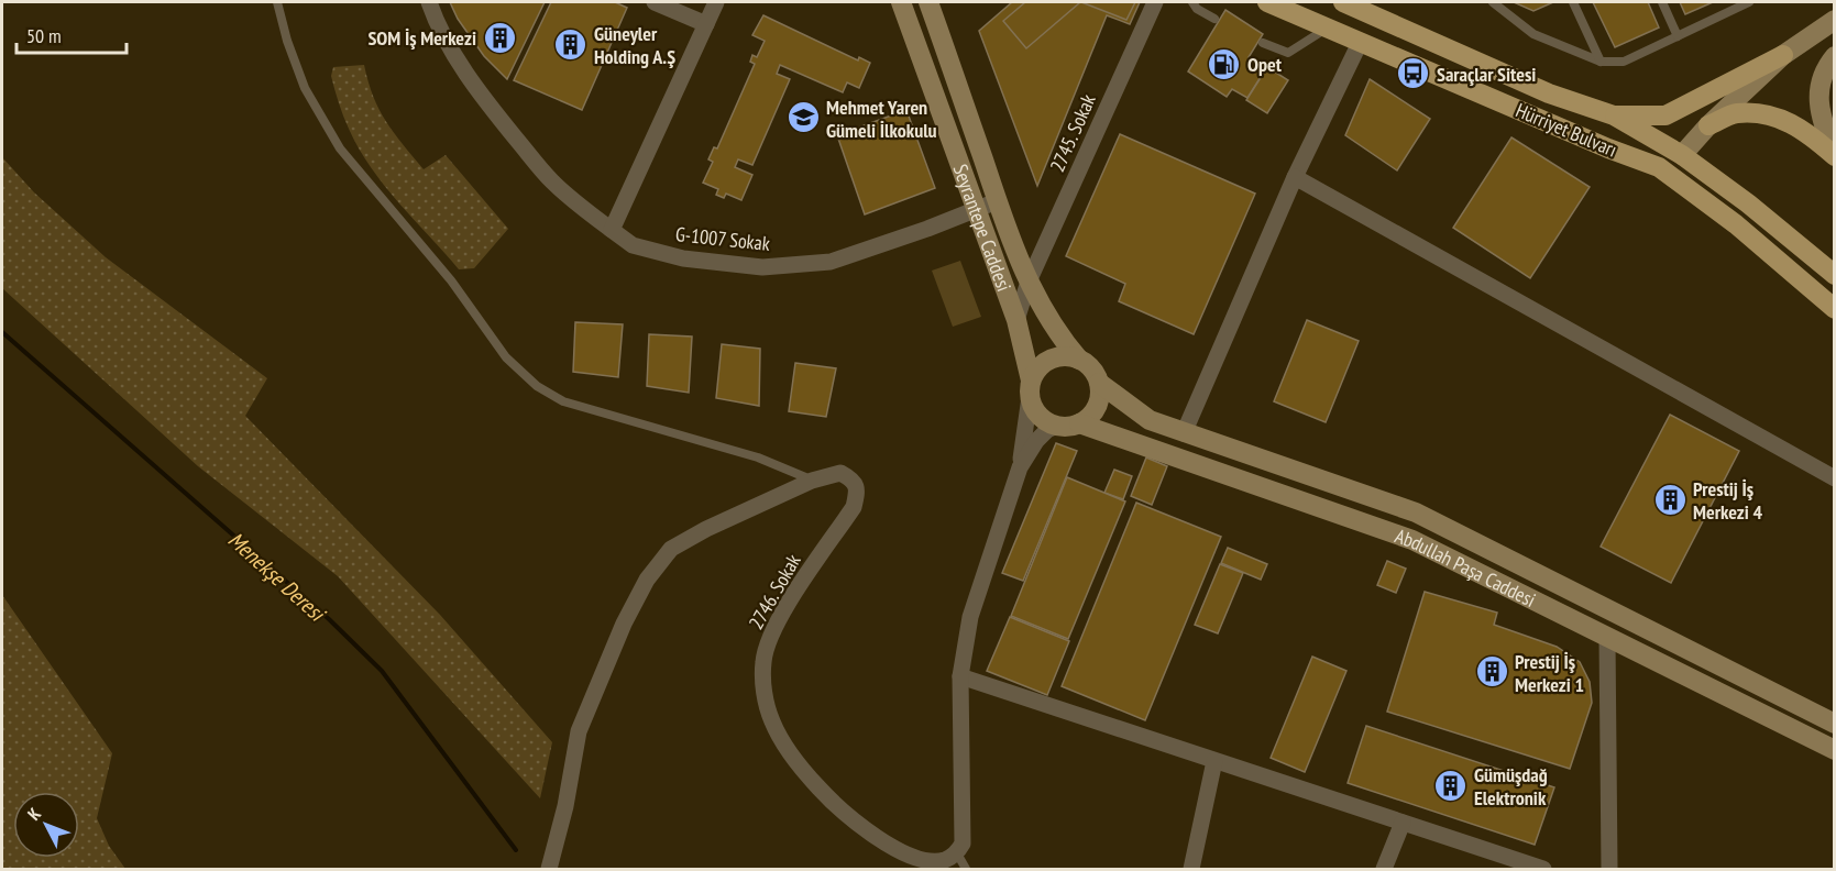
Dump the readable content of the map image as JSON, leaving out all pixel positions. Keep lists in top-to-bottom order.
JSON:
{
  "streets": {
    "main road": ["Hürriyet Bulvarı", "Seyrantepe Caddesi", "Abdullah Paşa Caddesi"],
    "street": ["2745. Sokak", "G-1007 Sokak", "2746. Sokak"]
  },
  "crossings": [
    ["2745. Sokak", "Seyrantepe Caddesi"],
    ["Seyrantepe Caddesi", "G-1007 Sokak"],
    ["Seyrantepe Caddesi", "Abdullah Paşa Caddesi"]
  ],
  "water": ["Menekşe Deresi"],
  "places": {
    "building": [
      "SOM İş Merkezi",
      "Güneyler Holding A.Ş",
      "Prestij İş Merkezi 4",
      "Prestij İş Merkezi 1",
      "Gümüşdağ Elektronik"
    ],
    "fuel station": ["Opet"],
    "bus stop": ["Saraçlar Sitesi"],
    "school or university": ["Mehmet Yaren Gümeli İlkokulu"]
  },
  "scale_bar": "50 m",
  "north": "top left"
}
